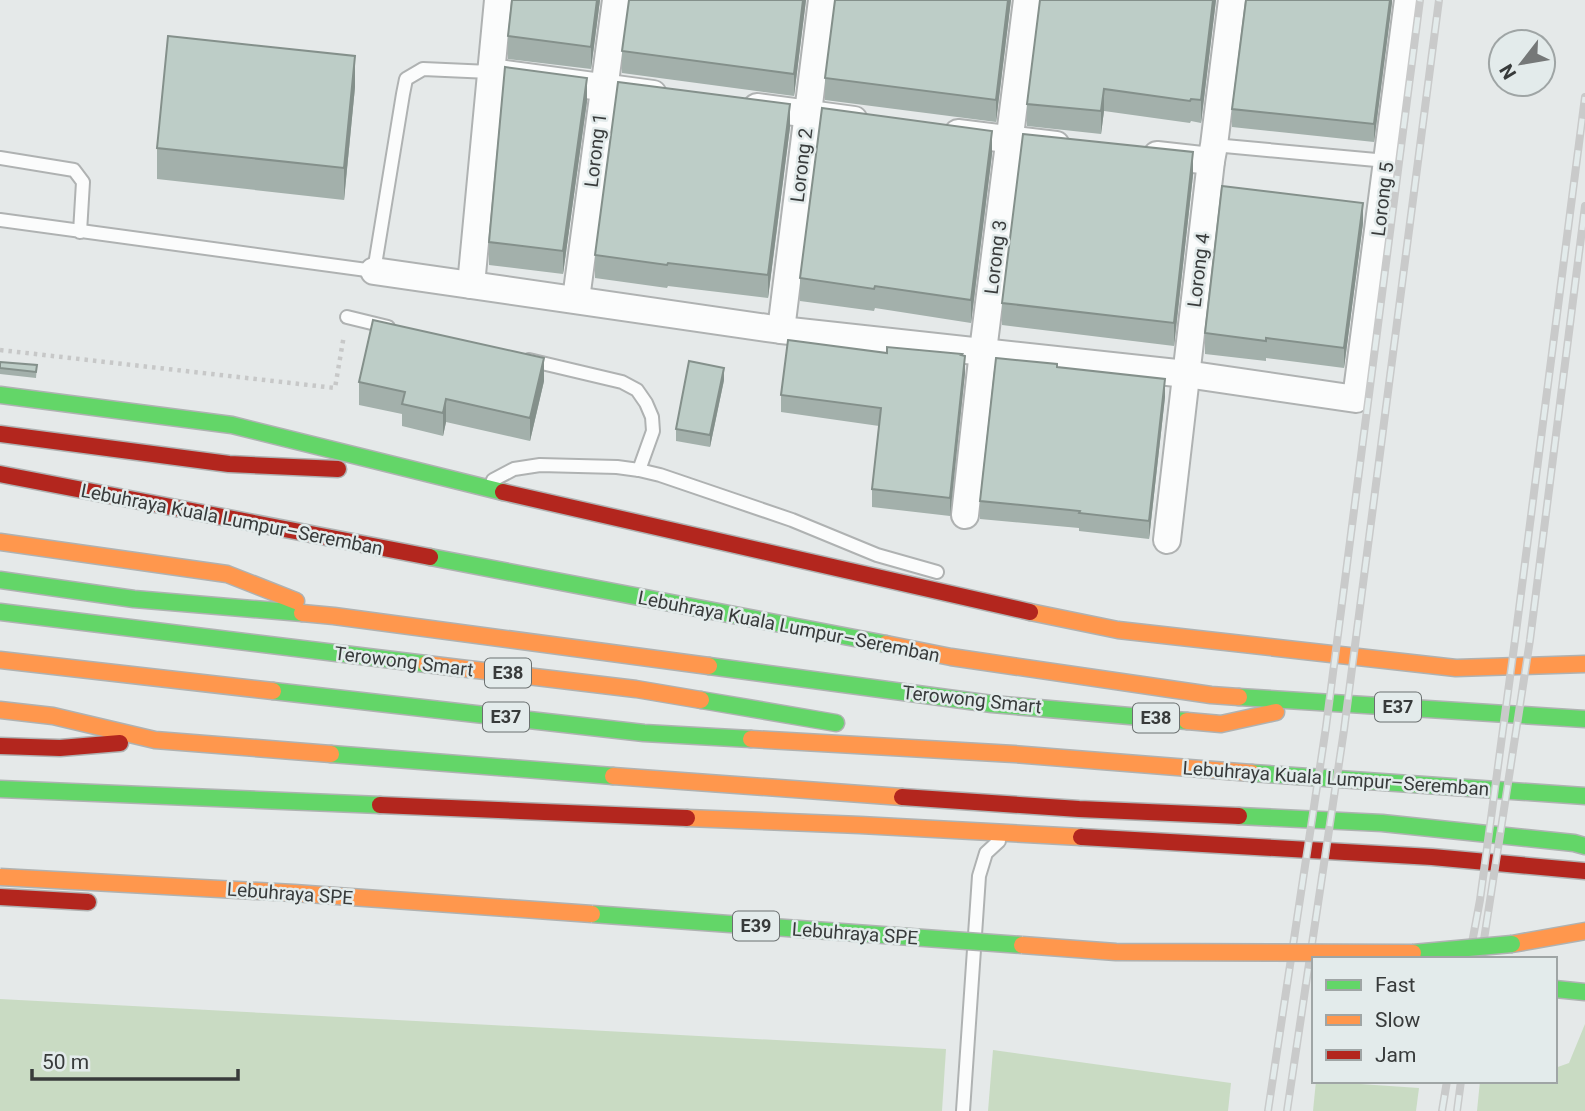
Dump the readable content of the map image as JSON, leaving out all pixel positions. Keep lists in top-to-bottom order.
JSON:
{
  "streets": {
    "highway": [
      "Lebuhraya Kuala Lumpur–Seremban",
      "Terowong Smart",
      "E38",
      "E37",
      "Lebuhraya SPE",
      "E39"
    ],
    "street": [
      "Lorong 1",
      "Lorong 2",
      "Lorong 5",
      "Lorong 3",
      "Lorong 4"
    ]
  },
  "crossings": [
    ["Lorong 5", "Lorong 4"],
    ["Lebuhraya Kuala Lumpur–Seremban", "Terowong Smart"]
  ],
  "legend": ["Fast", "Slow", "Jam"],
  "scale_bar": "50 m",
  "north": "bottom left"
}
